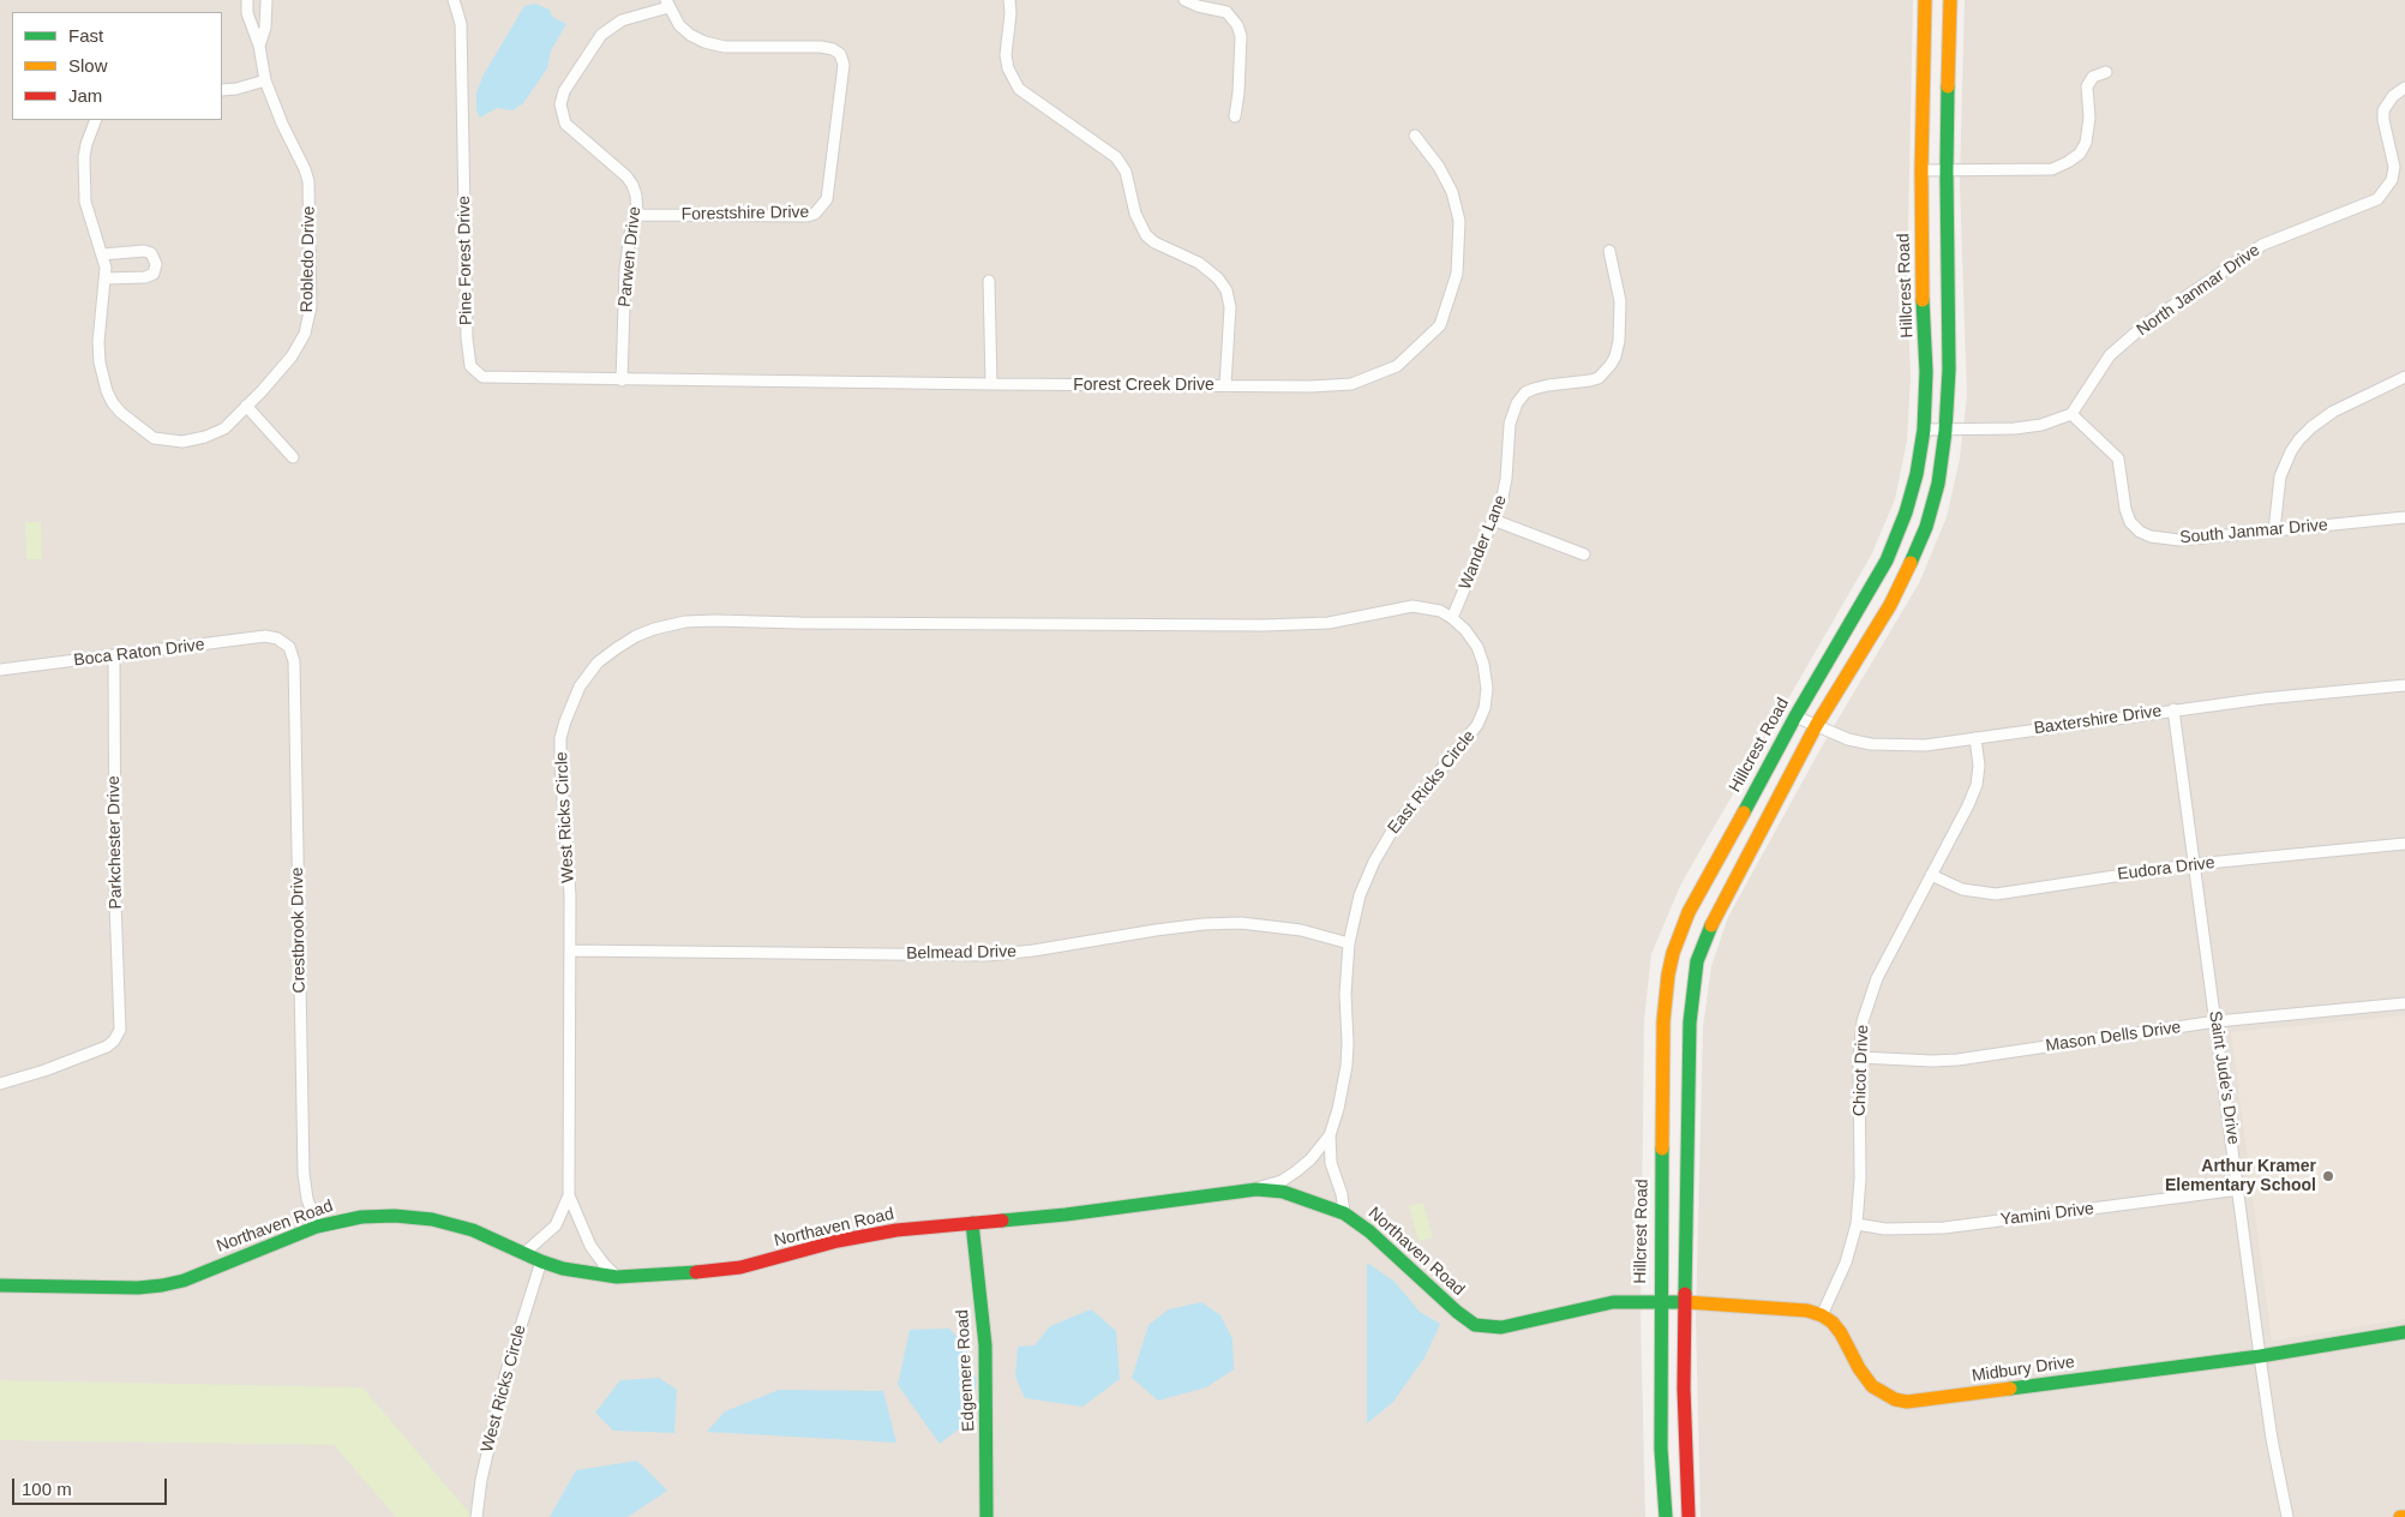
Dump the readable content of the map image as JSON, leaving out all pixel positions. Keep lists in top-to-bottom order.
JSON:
{
  "streets": {
    "main road": [
      "Hillcrest Road",
      "Northaven Road",
      "Midbury Drive",
      "Edgemere Road"
    ],
    "street": [
      "Forestshire Drive",
      "Parwen Drive",
      "Robledo Drive",
      "Pine Forest Drive",
      "North Janmar Drive",
      "Forest Creek Drive",
      "South Janmar Drive",
      "Wander Lane",
      "Boca Raton Drive",
      "Baxtershire Drive",
      "East Ricks Circle",
      "West Ricks Circle",
      "Parkchester Drive",
      "Eudora Drive",
      "Crestbrook Drive",
      "Belmead Drive",
      "Mason Dells Drive",
      "Chicot Drive",
      "Saint Jude's Drive",
      "Yamini Drive"
    ]
  },
  "crossings": [
    ["Forestshire Drive", "Parwen Drive"],
    ["Parwen Drive", "Pine Forest Drive"],
    ["Parwen Drive", "Forest Creek Drive"],
    ["Pine Forest Drive", "Forest Creek Drive"],
    ["Hillcrest Road", "Baxtershire Drive"],
    ["Hillcrest Road", "Northaven Road"],
    ["North Janmar Drive", "South Janmar Drive"],
    ["Wander Lane", "East Ricks Circle"],
    ["Boca Raton Drive", "Parkchester Drive"],
    ["Boca Raton Drive", "Crestbrook Drive"],
    ["Baxtershire Drive", "Chicot Drive"],
    ["Baxtershire Drive", "Saint Jude's Drive"],
    ["East Ricks Circle", "West Ricks Circle"],
    ["East Ricks Circle", "Belmead Drive"],
    ["East Ricks Circle", "Northaven Road"],
    ["West Ricks Circle", "Belmead Drive"],
    ["West Ricks Circle", "Northaven Road"],
    ["Eudora Drive", "Chicot Drive"],
    ["Eudora Drive", "Saint Jude's Drive"],
    ["Crestbrook Drive", "Northaven Road"],
    ["Mason Dells Drive", "Chicot Drive"],
    ["Mason Dells Drive", "Saint Jude's Drive"],
    ["Chicot Drive", "Yamini Drive"],
    ["Chicot Drive", "Midbury Drive"],
    ["Saint Jude's Drive", "Yamini Drive"],
    ["Saint Jude's Drive", "Midbury Drive"],
    ["Northaven Road", "Edgemere Road"]
  ],
  "places": ["Arthur Kramer Elementary School"],
  "legend": ["Fast", "Slow", "Jam"],
  "scale_bar": "100 m"
}
